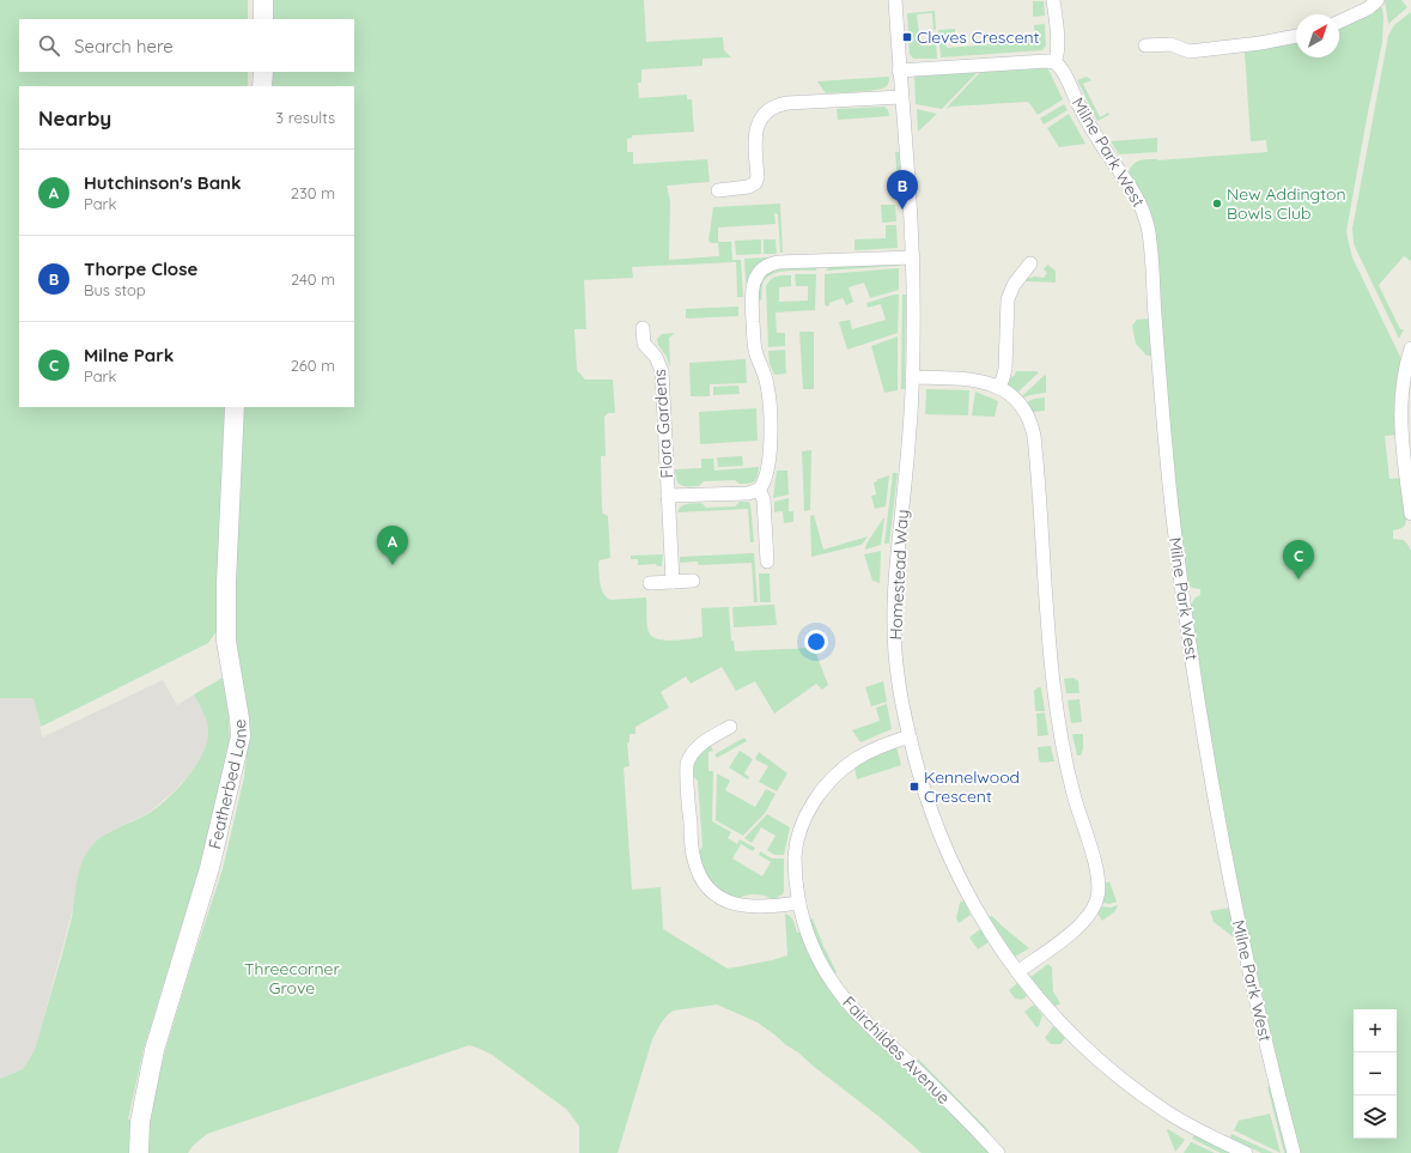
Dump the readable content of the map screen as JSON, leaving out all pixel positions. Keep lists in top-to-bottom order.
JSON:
{
  "streets": {
    "street": [
      "Milne Park West",
      "Flora Gardens",
      "Homestead Way",
      "Featherbed Lane",
      "Fairchildes Avenue"
    ]
  },
  "crossings": [
    ["Homestead Way", "Fairchildes Avenue"]
  ],
  "parks": ["Threecorner Grove"],
  "places": {
    "transit": ["Cleves Crescent", "Kennelwood Crescent"],
    "other": ["New Addington Bowls Club"]
  },
  "north": "top right",
  "page": {
    "search": "Search here",
    "heading": ["Nearby", "3 results"],
    "list": [
      {
        "mark": "A",
        "name": "Hutchinson's Bank",
        "note": "Park",
        "value": "230 m"
      },
      {
        "mark": "B",
        "name": "Thorpe Close",
        "note": "Bus stop",
        "value": "240 m"
      },
      {
        "mark": "C",
        "name": "Milne Park",
        "note": "Park",
        "value": "260 m"
      }
    ],
    "pins": ["B", "A", "C"],
    "map_buttons": ["+", "−"]
  }
}
